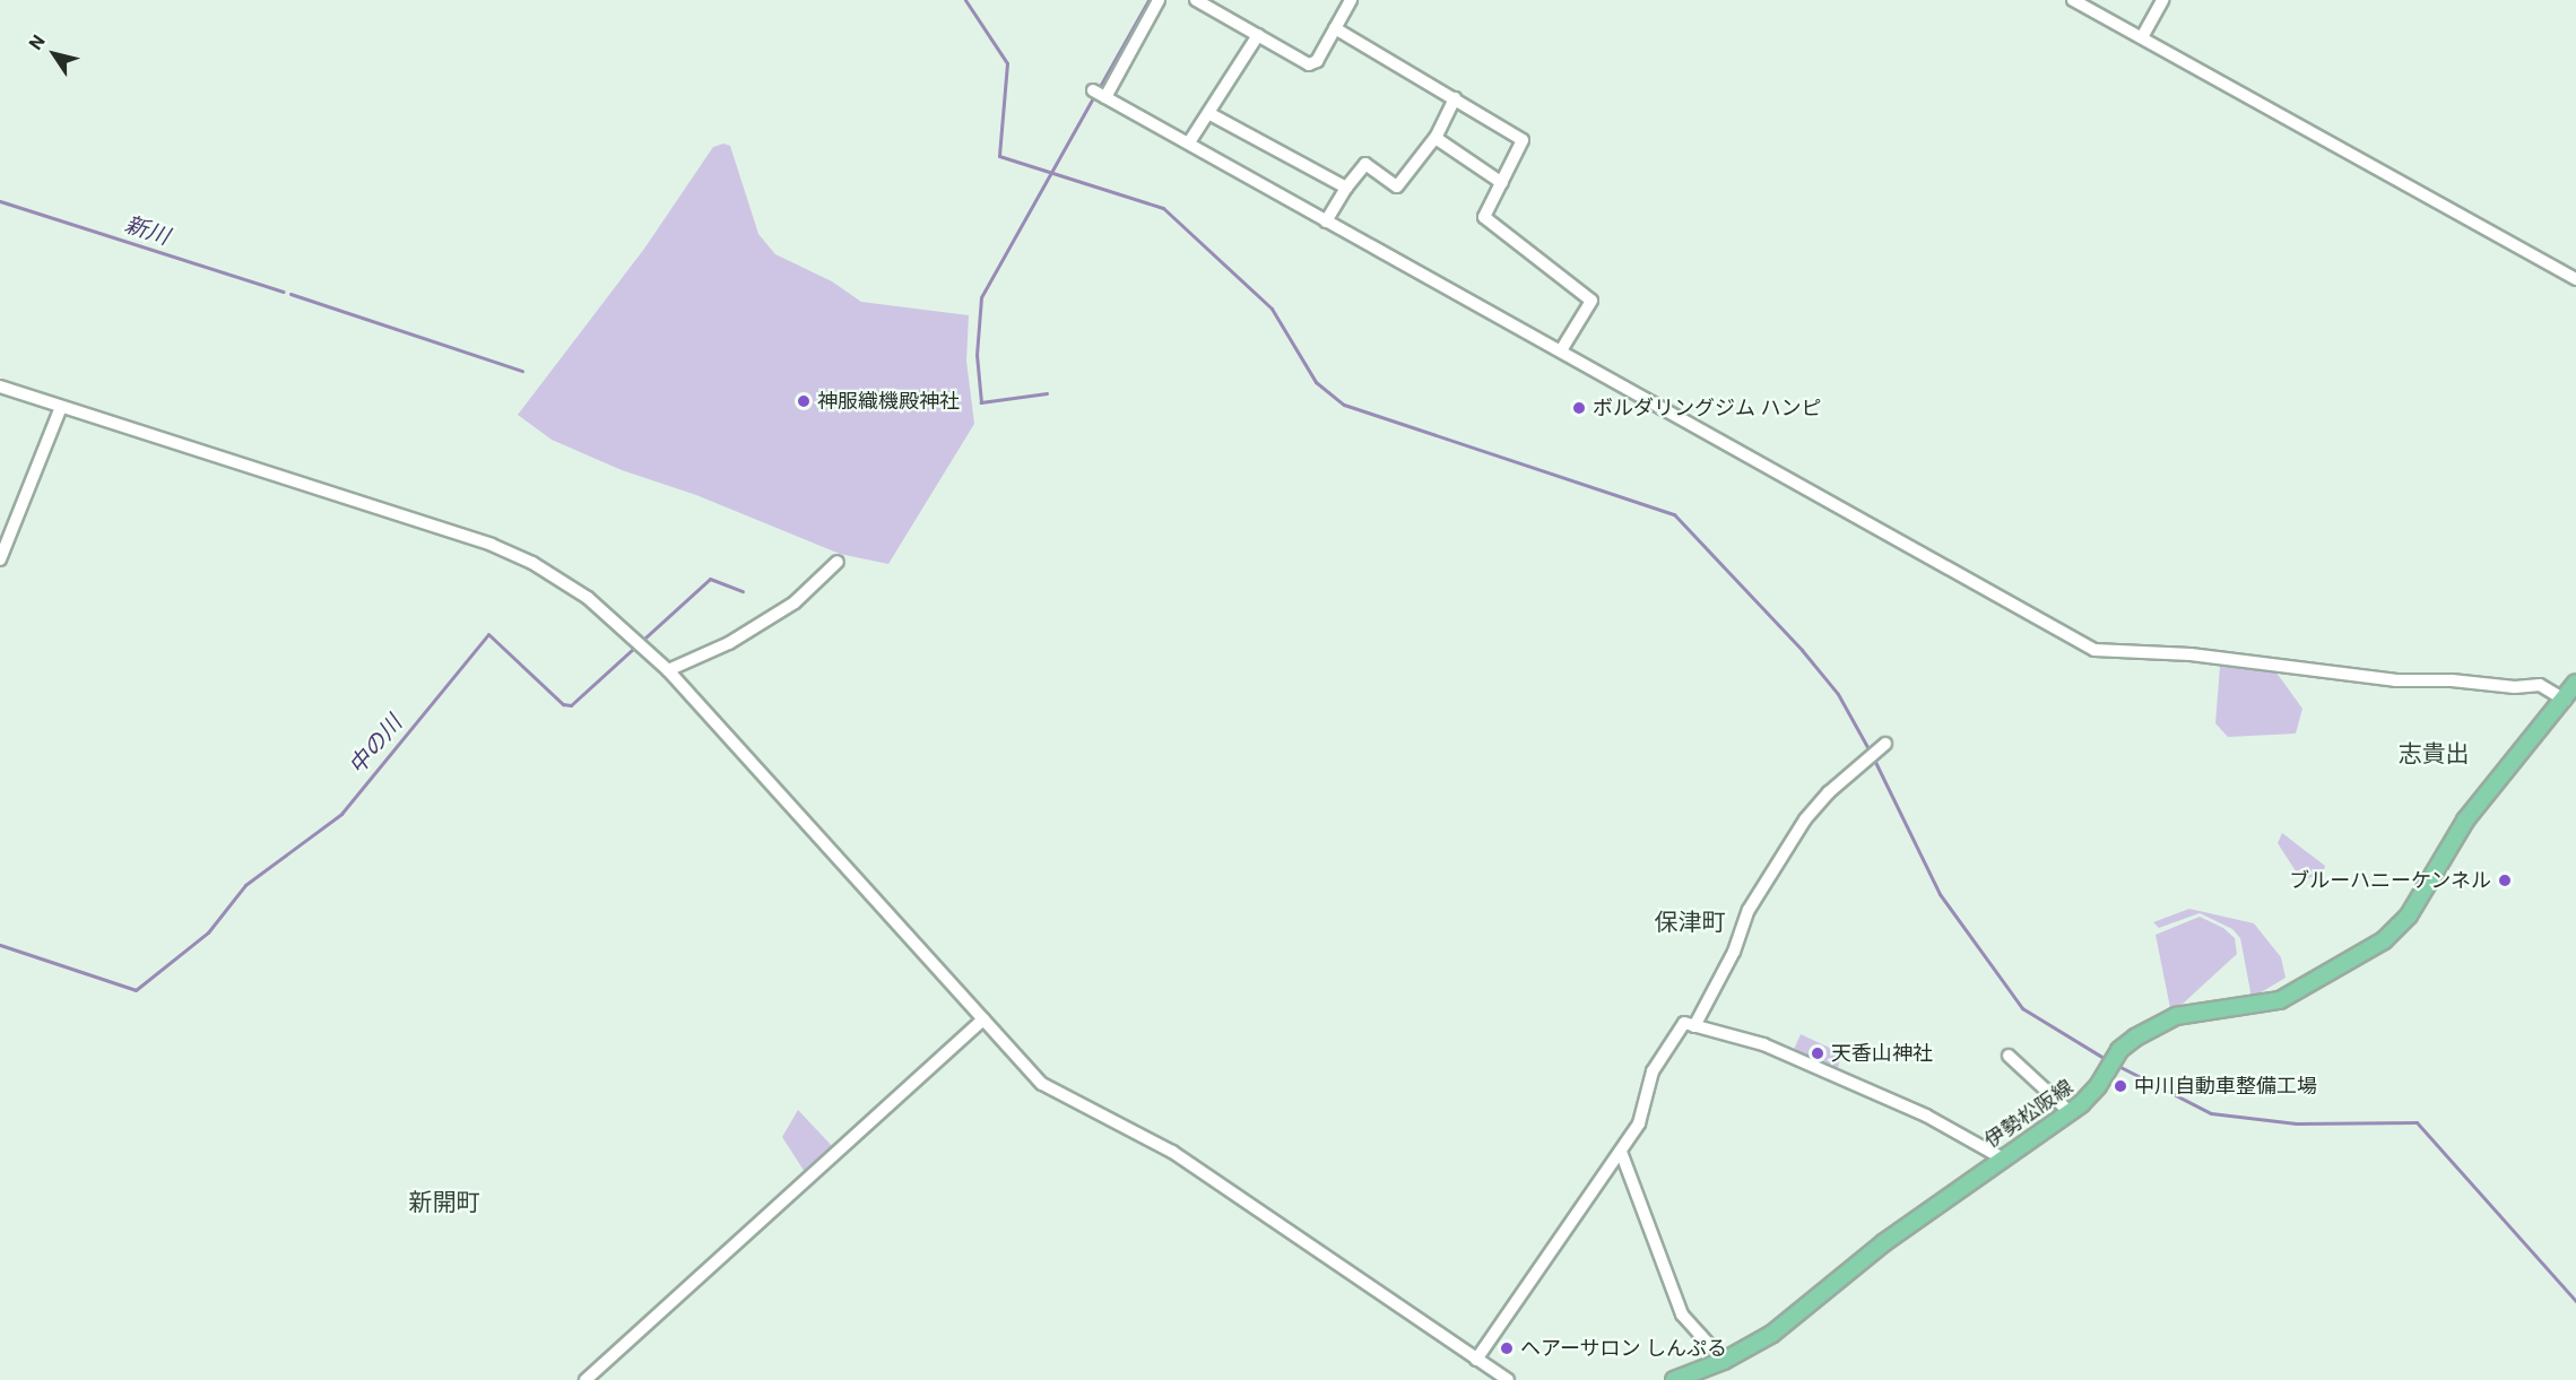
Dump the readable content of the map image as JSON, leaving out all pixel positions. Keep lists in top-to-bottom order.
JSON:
{
  "streets": {
    "main road": ["伊勢松阪線"]
  },
  "districts": ["志貴出", "保津町", "新開町"],
  "water": ["新川", "中の川"],
  "places": [
    "神服織機殿神社",
    "ボルダリングジム ハンピ",
    "ブルーハニーケンネル",
    "天香山神社",
    "中川自動車整備工場",
    "ヘアーサロン しんぷる"
  ],
  "north": "top left"
}
